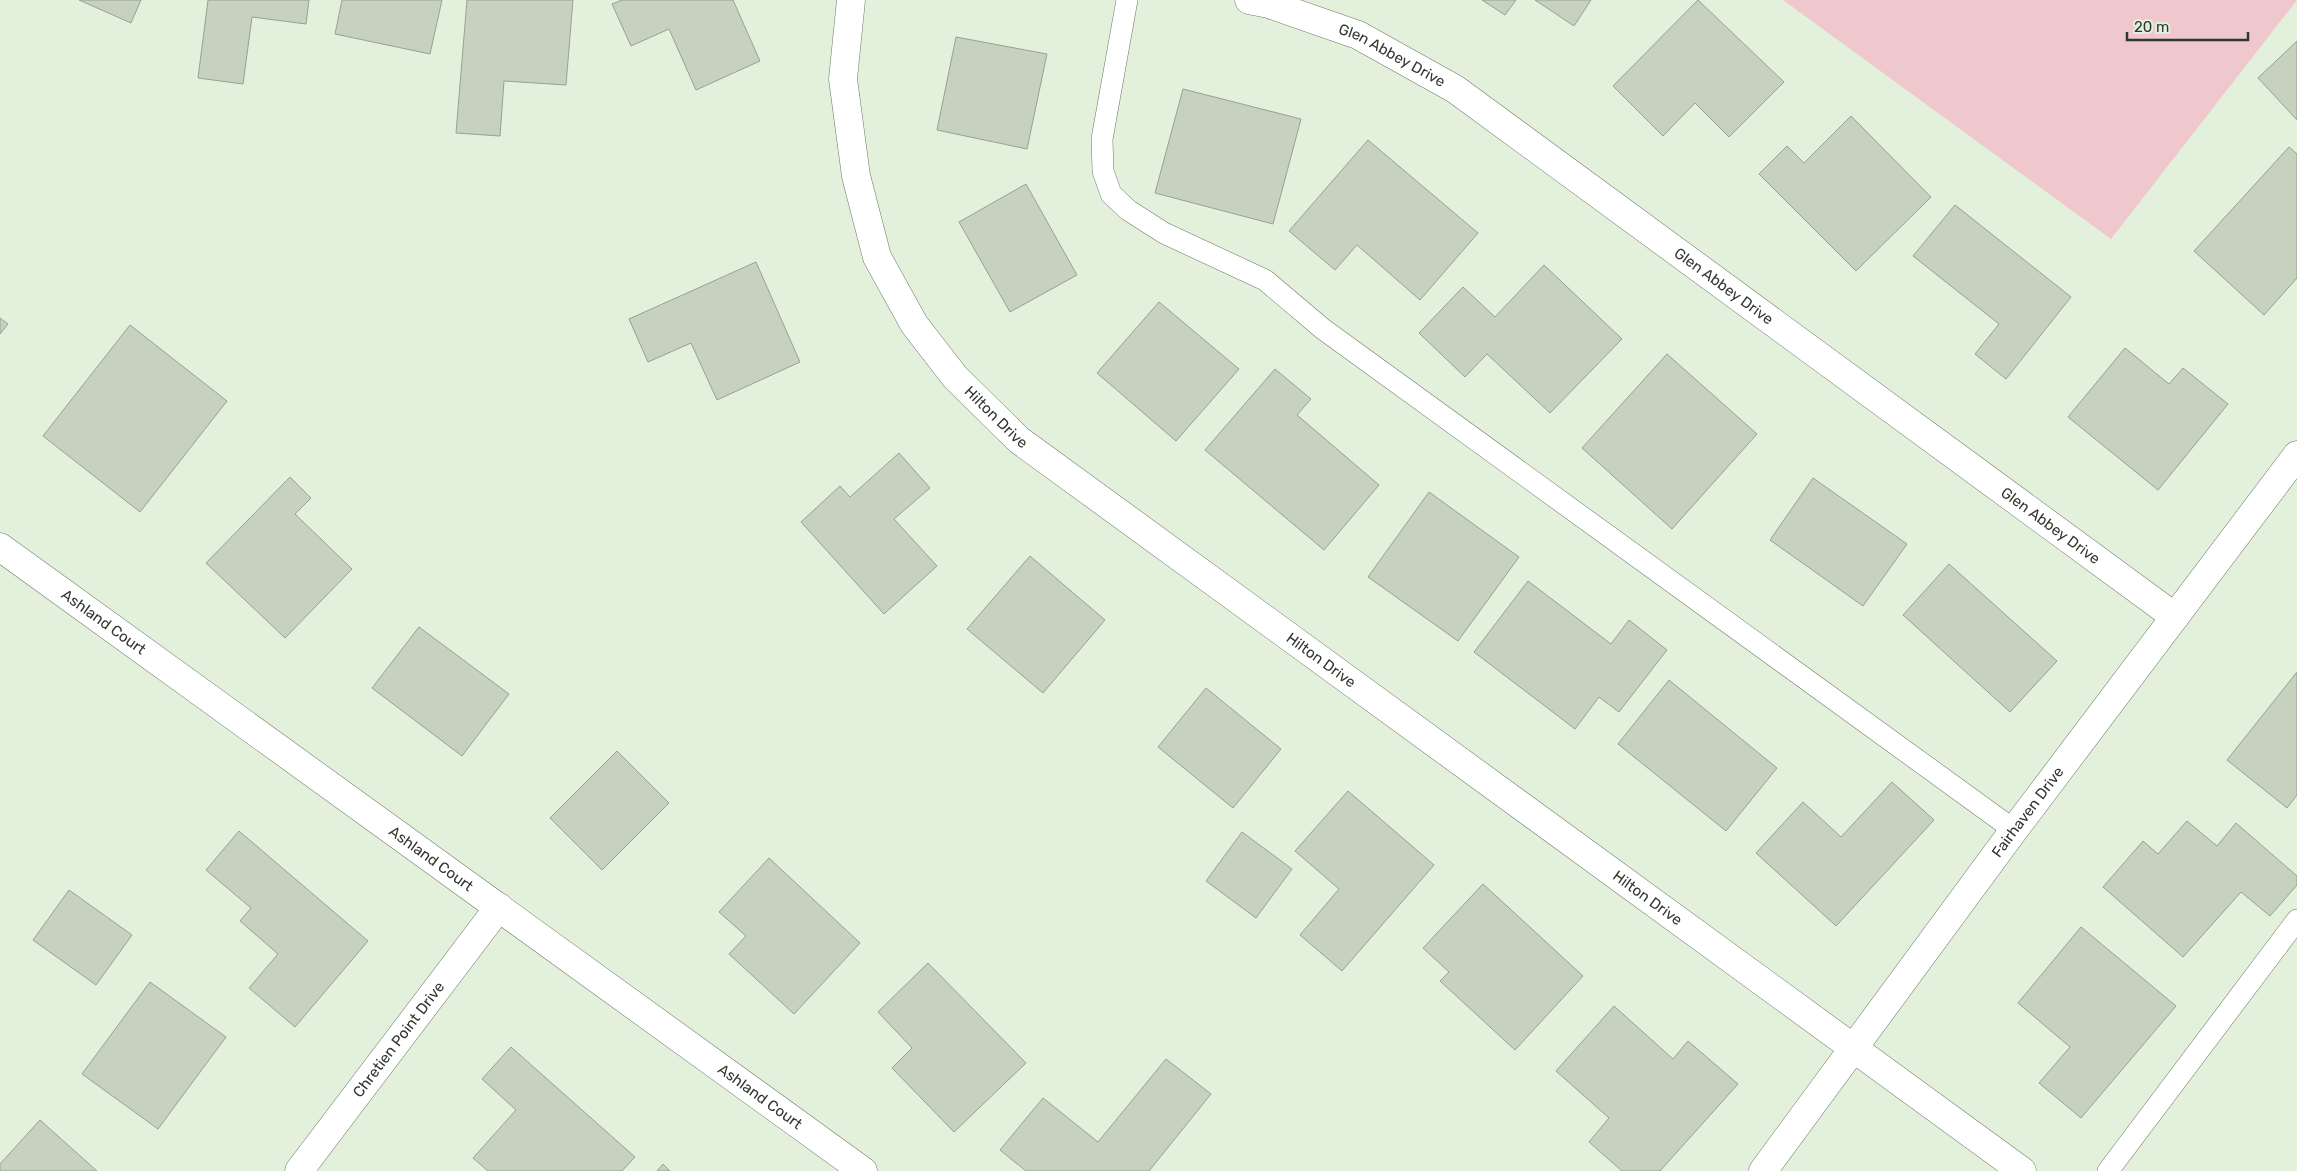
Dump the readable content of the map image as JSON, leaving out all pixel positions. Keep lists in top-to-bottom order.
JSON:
{
  "streets": {
    "street": [
      "Glen Abbey Drive",
      "Hilton Drive",
      "Ashland Court",
      "Fairhaven Drive",
      "Chretien Point Drive"
    ]
  },
  "crossings": [
    ["Glen Abbey Drive", "Fairhaven Drive"],
    ["Hilton Drive", "Fairhaven Drive"],
    ["Ashland Court", "Chretien Point Drive"]
  ],
  "scale_bar": "20 m"
}
